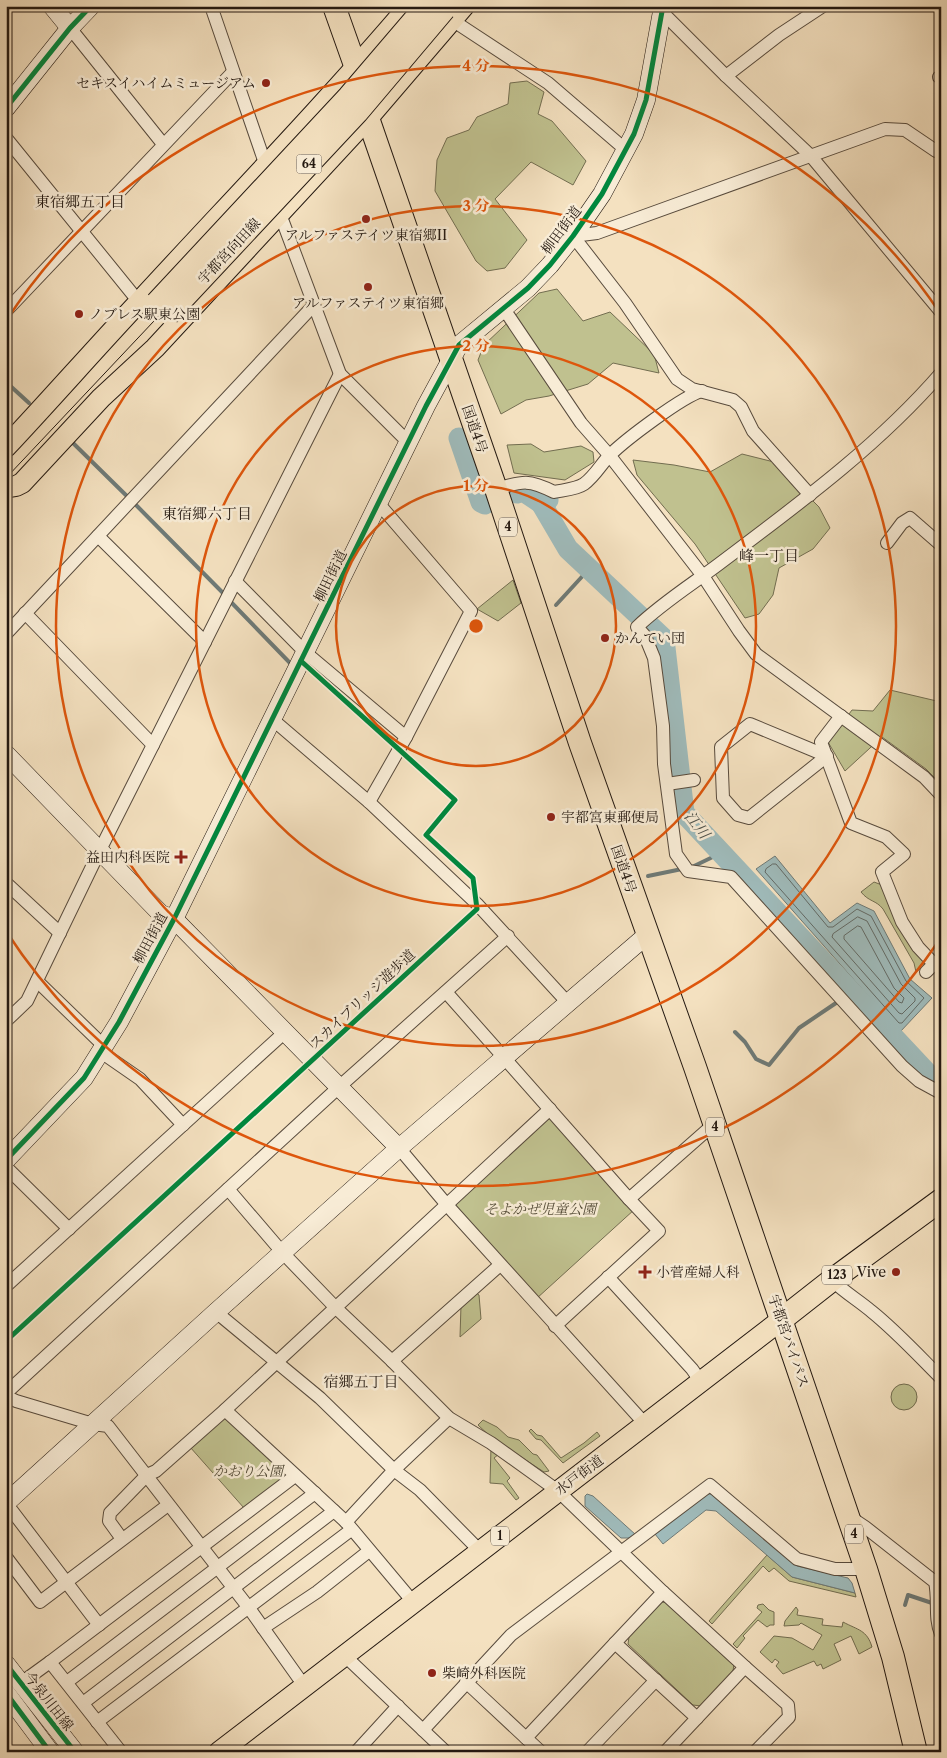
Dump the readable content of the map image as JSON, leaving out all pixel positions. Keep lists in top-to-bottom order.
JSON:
{
  "streets": {
    "highway": [
      "国道4号",
      "4",
      "123",
      "宇都宮バイパス",
      "水戸街道"
    ],
    "main road": ["64", "宇都宮向田線", "1"],
    "street": ["柳田街道", "今泉川田線"],
    "cycle path": ["スカイブリッジ遊歩道"]
  },
  "crossings": [
    ["柳田街道", "国道4号"],
    ["国道4号", "宇都宮バイパス"],
    ["宇都宮バイパス", "水戸街道"]
  ],
  "districts": [
    "東宿郷五丁目",
    "東宿郷六丁目",
    "峰一丁目",
    "宿郷五丁目"
  ],
  "water": ["江川"],
  "parks": ["そよかぜ児童公園", "かおり公園"],
  "places": {
    "other": [
      "セキスイハイムミュージアム",
      "アルファステイツ東宿郷II",
      "アルファステイツ東宿郷",
      "ノブレス駅東公園",
      "かんてい団",
      "宇都宮東郵便局",
      "Vive",
      "柴崎外科医院"
    ],
    "health": ["益田内科医院", "小菅産婦人科"]
  },
  "rings": [
    "4 分",
    "3 分",
    "2 分",
    "1 分"
  ]
}
